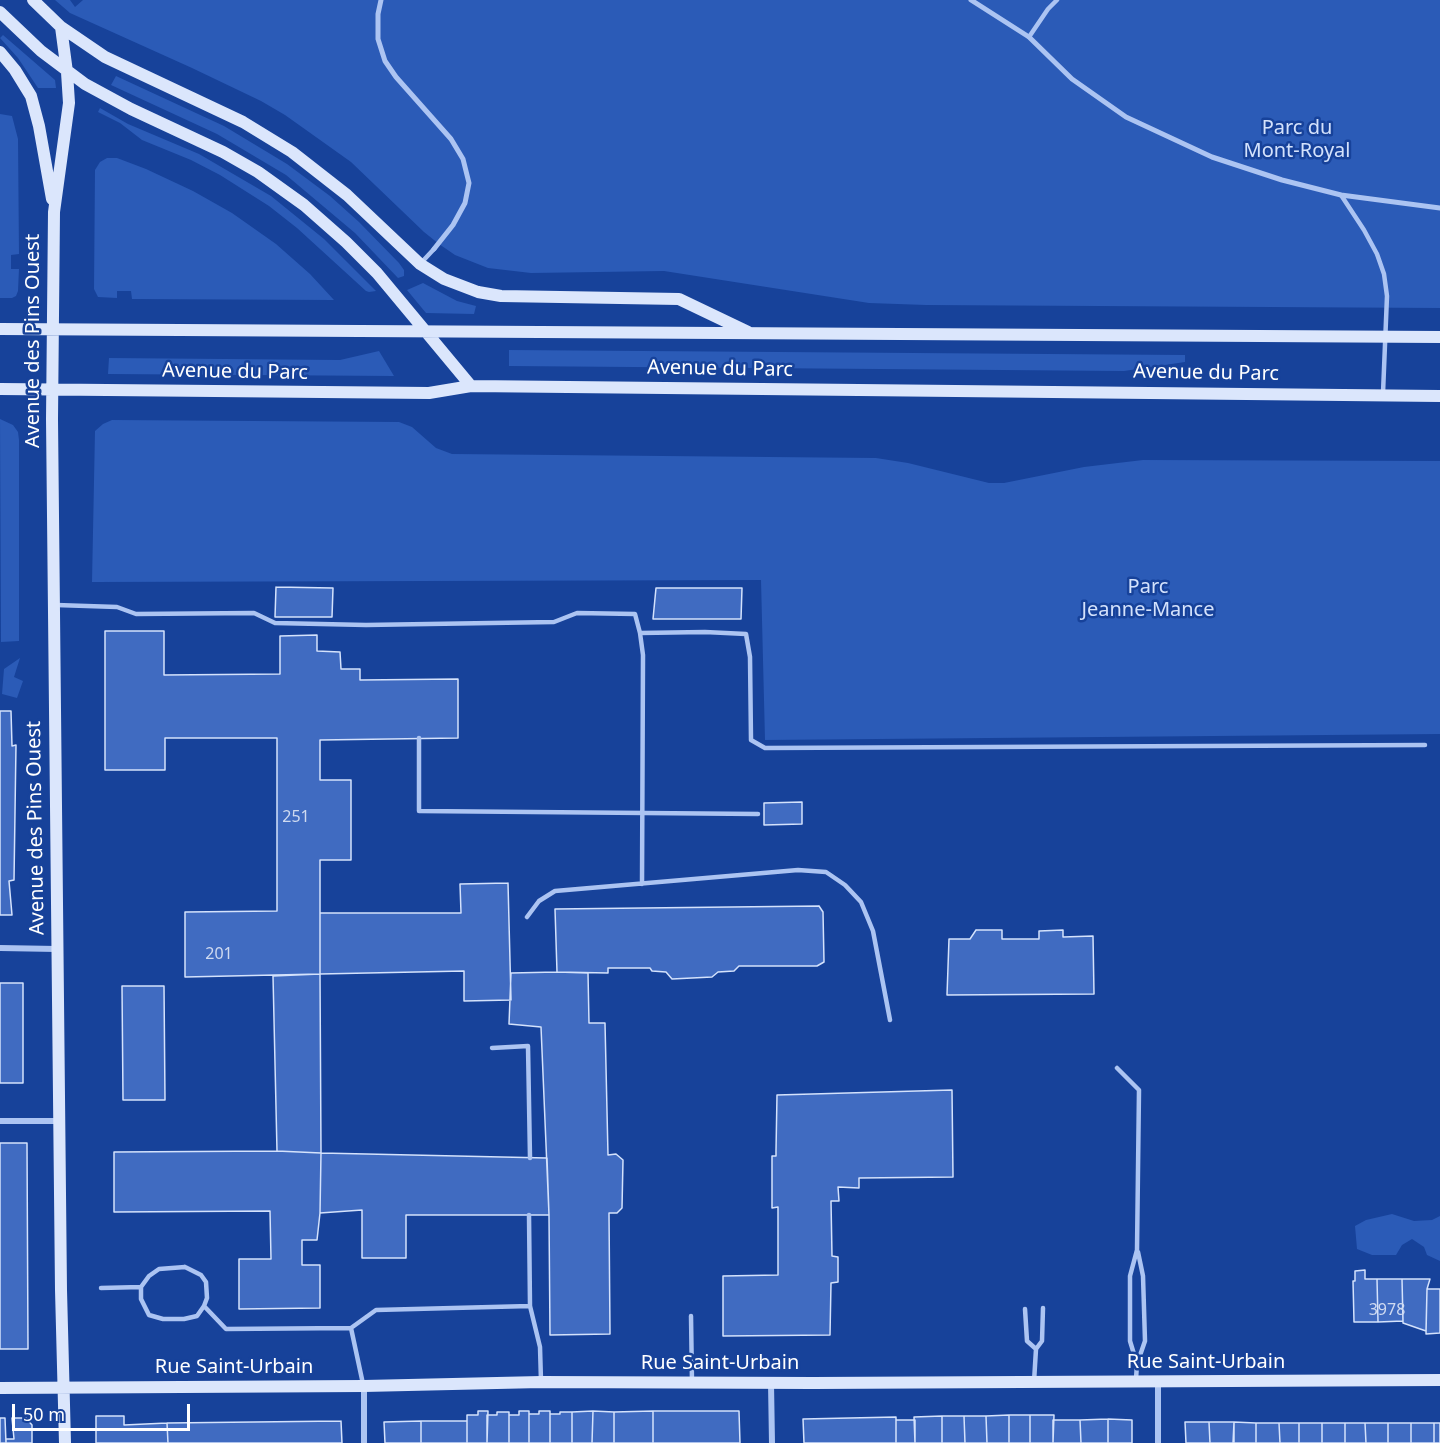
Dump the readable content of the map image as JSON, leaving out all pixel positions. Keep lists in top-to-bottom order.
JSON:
{
  "streets": {
    "main road": ["Avenue des Pins Ouest", "Avenue du Parc", "Rue Saint-Urbain"]
  },
  "crossings": [
    ["Avenue des Pins Ouest", "Avenue du Parc"],
    ["Avenue des Pins Ouest", "Rue Saint-Urbain"]
  ],
  "parks": ["Parc du Mont-Royal", "Parc Jeanne-Mance"],
  "house_numbers": ["251", "201", "3978"],
  "scale_bar": "50 m"
}
